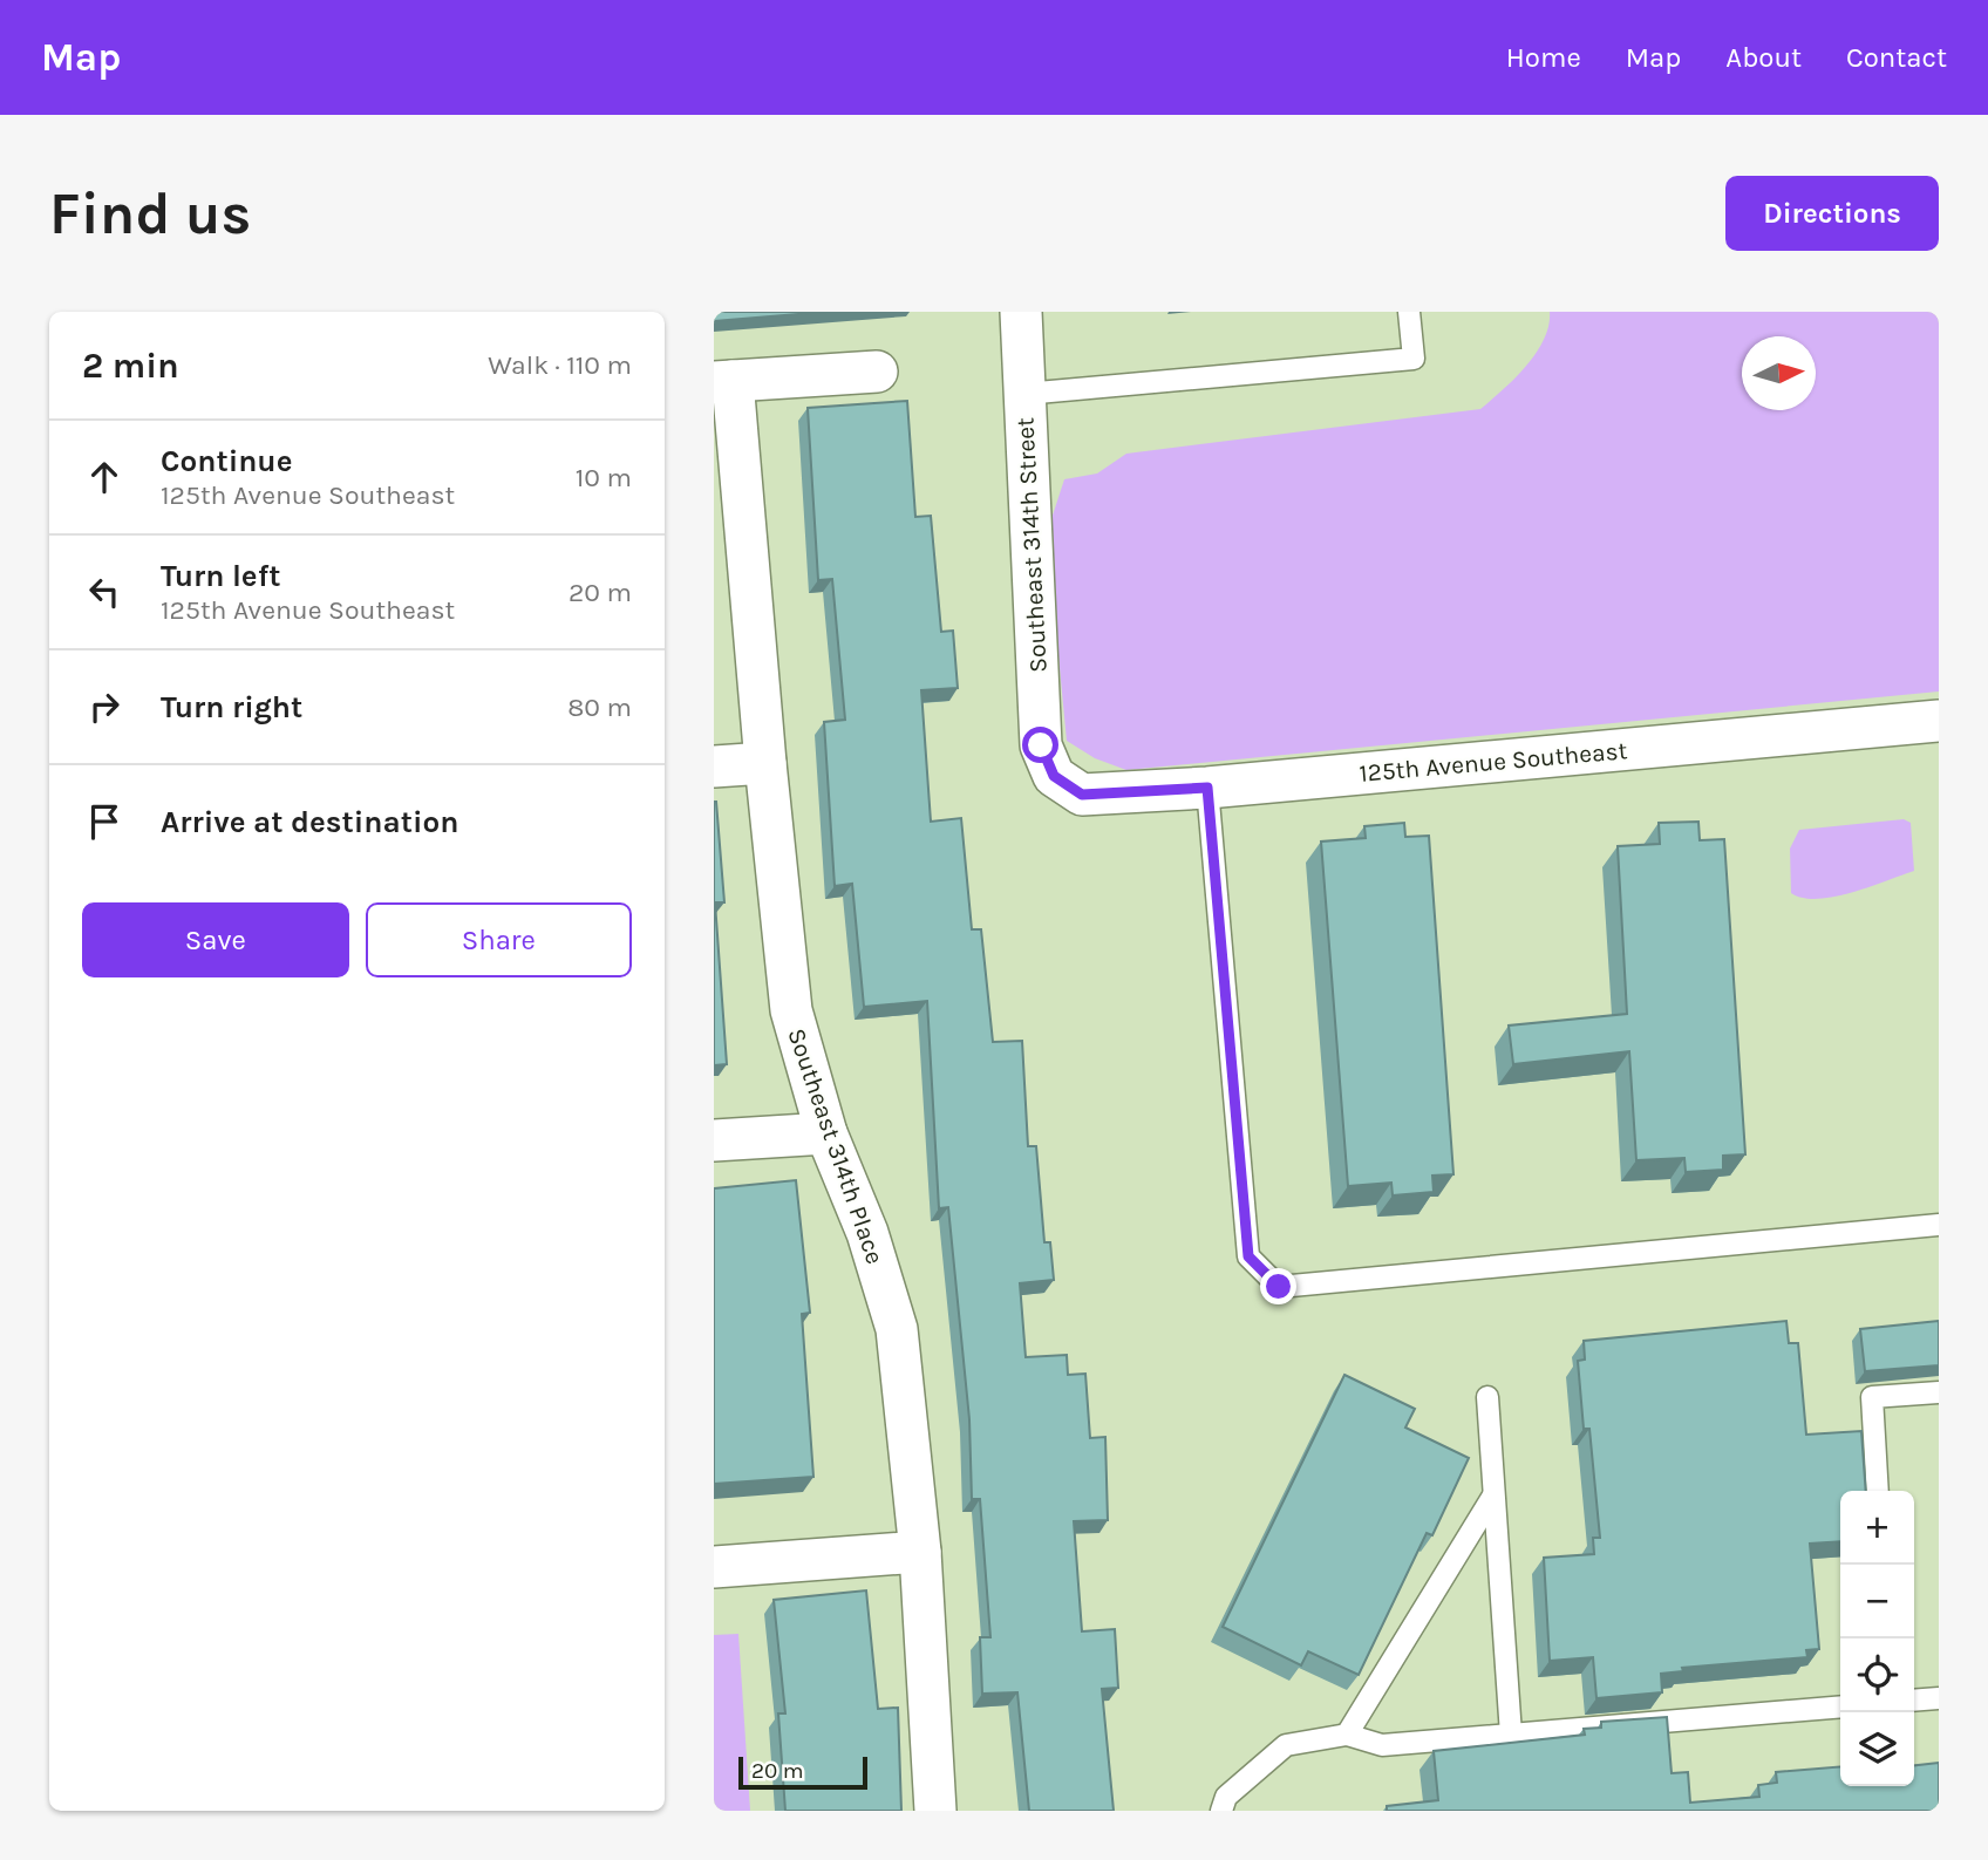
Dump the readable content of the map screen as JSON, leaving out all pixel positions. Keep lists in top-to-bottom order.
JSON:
{
  "streets": {
    "street": ["Southeast 314th Street", "125th Avenue Southeast", "Southeast 314th Place"]
  },
  "crossings": [
    ["Southeast 314th Street", "125th Avenue Southeast"]
  ],
  "scale_bar": "20 m",
  "north": "right",
  "page": {
    "header": "Map",
    "nav": [
      "Home",
      "Map",
      "About",
      "Contact"
    ],
    "buttons": [
      "Directions",
      ["Save", "Share"]
    ],
    "title": "Find us",
    "heading": ["2 min", "Walk · 110 m"],
    "list": [
      ["Continue", "125th Avenue Southeast", "10 m"],
      ["Turn left", "125th Avenue Southeast", "20 m"],
      ["Turn right", "80 m"],
      "Arrive at destination"
    ],
    "map_buttons": ["+", "−"],
    "scale": "20 m"
  }
}
